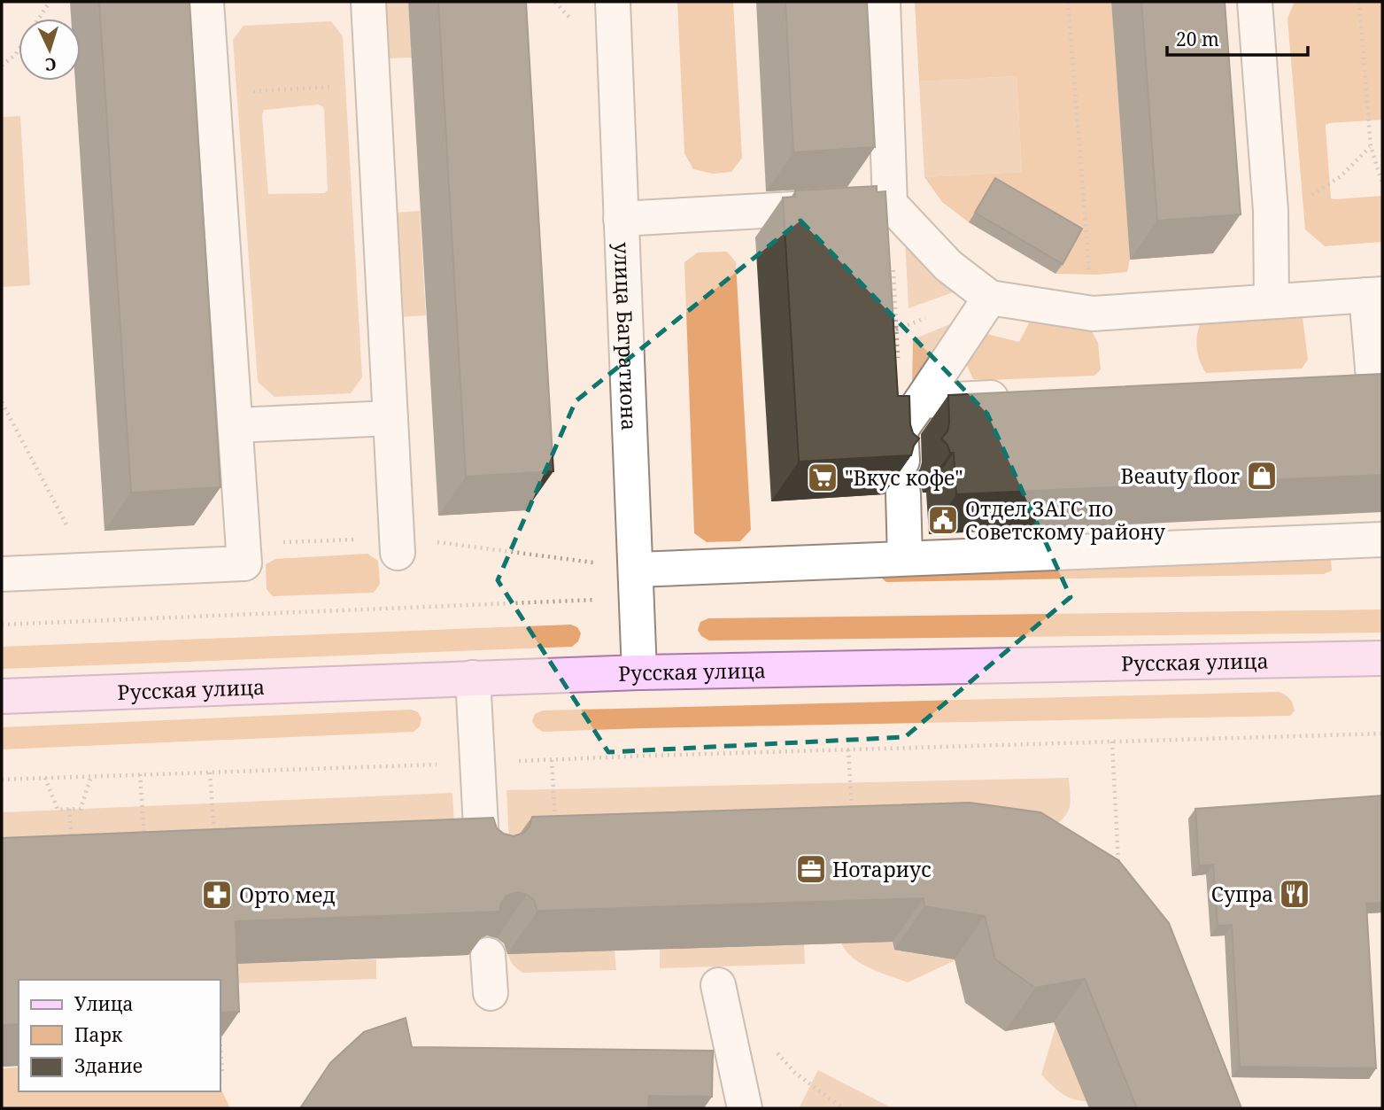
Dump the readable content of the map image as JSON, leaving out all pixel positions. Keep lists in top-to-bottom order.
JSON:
{
  "streets": {
    "main road": ["Русская улица"],
    "street": ["улица Багратиона"]
  },
  "crossings": [
    ["улица Багратиона", "Русская улица"]
  ],
  "places": {
    "shop": ["Beauty floor"],
    "supermarket": ["\"Вкус кофе\""],
    "public building": ["Отдел ЗАГС по Советскому району"],
    "office": ["Нотариус"],
    "restaurant": ["Супра"],
    "pharmacy": ["Орто мед"]
  },
  "legend": ["Улица", "Парк", "Здание"],
  "scale_bar": "20 m",
  "north": "bottom"
}
